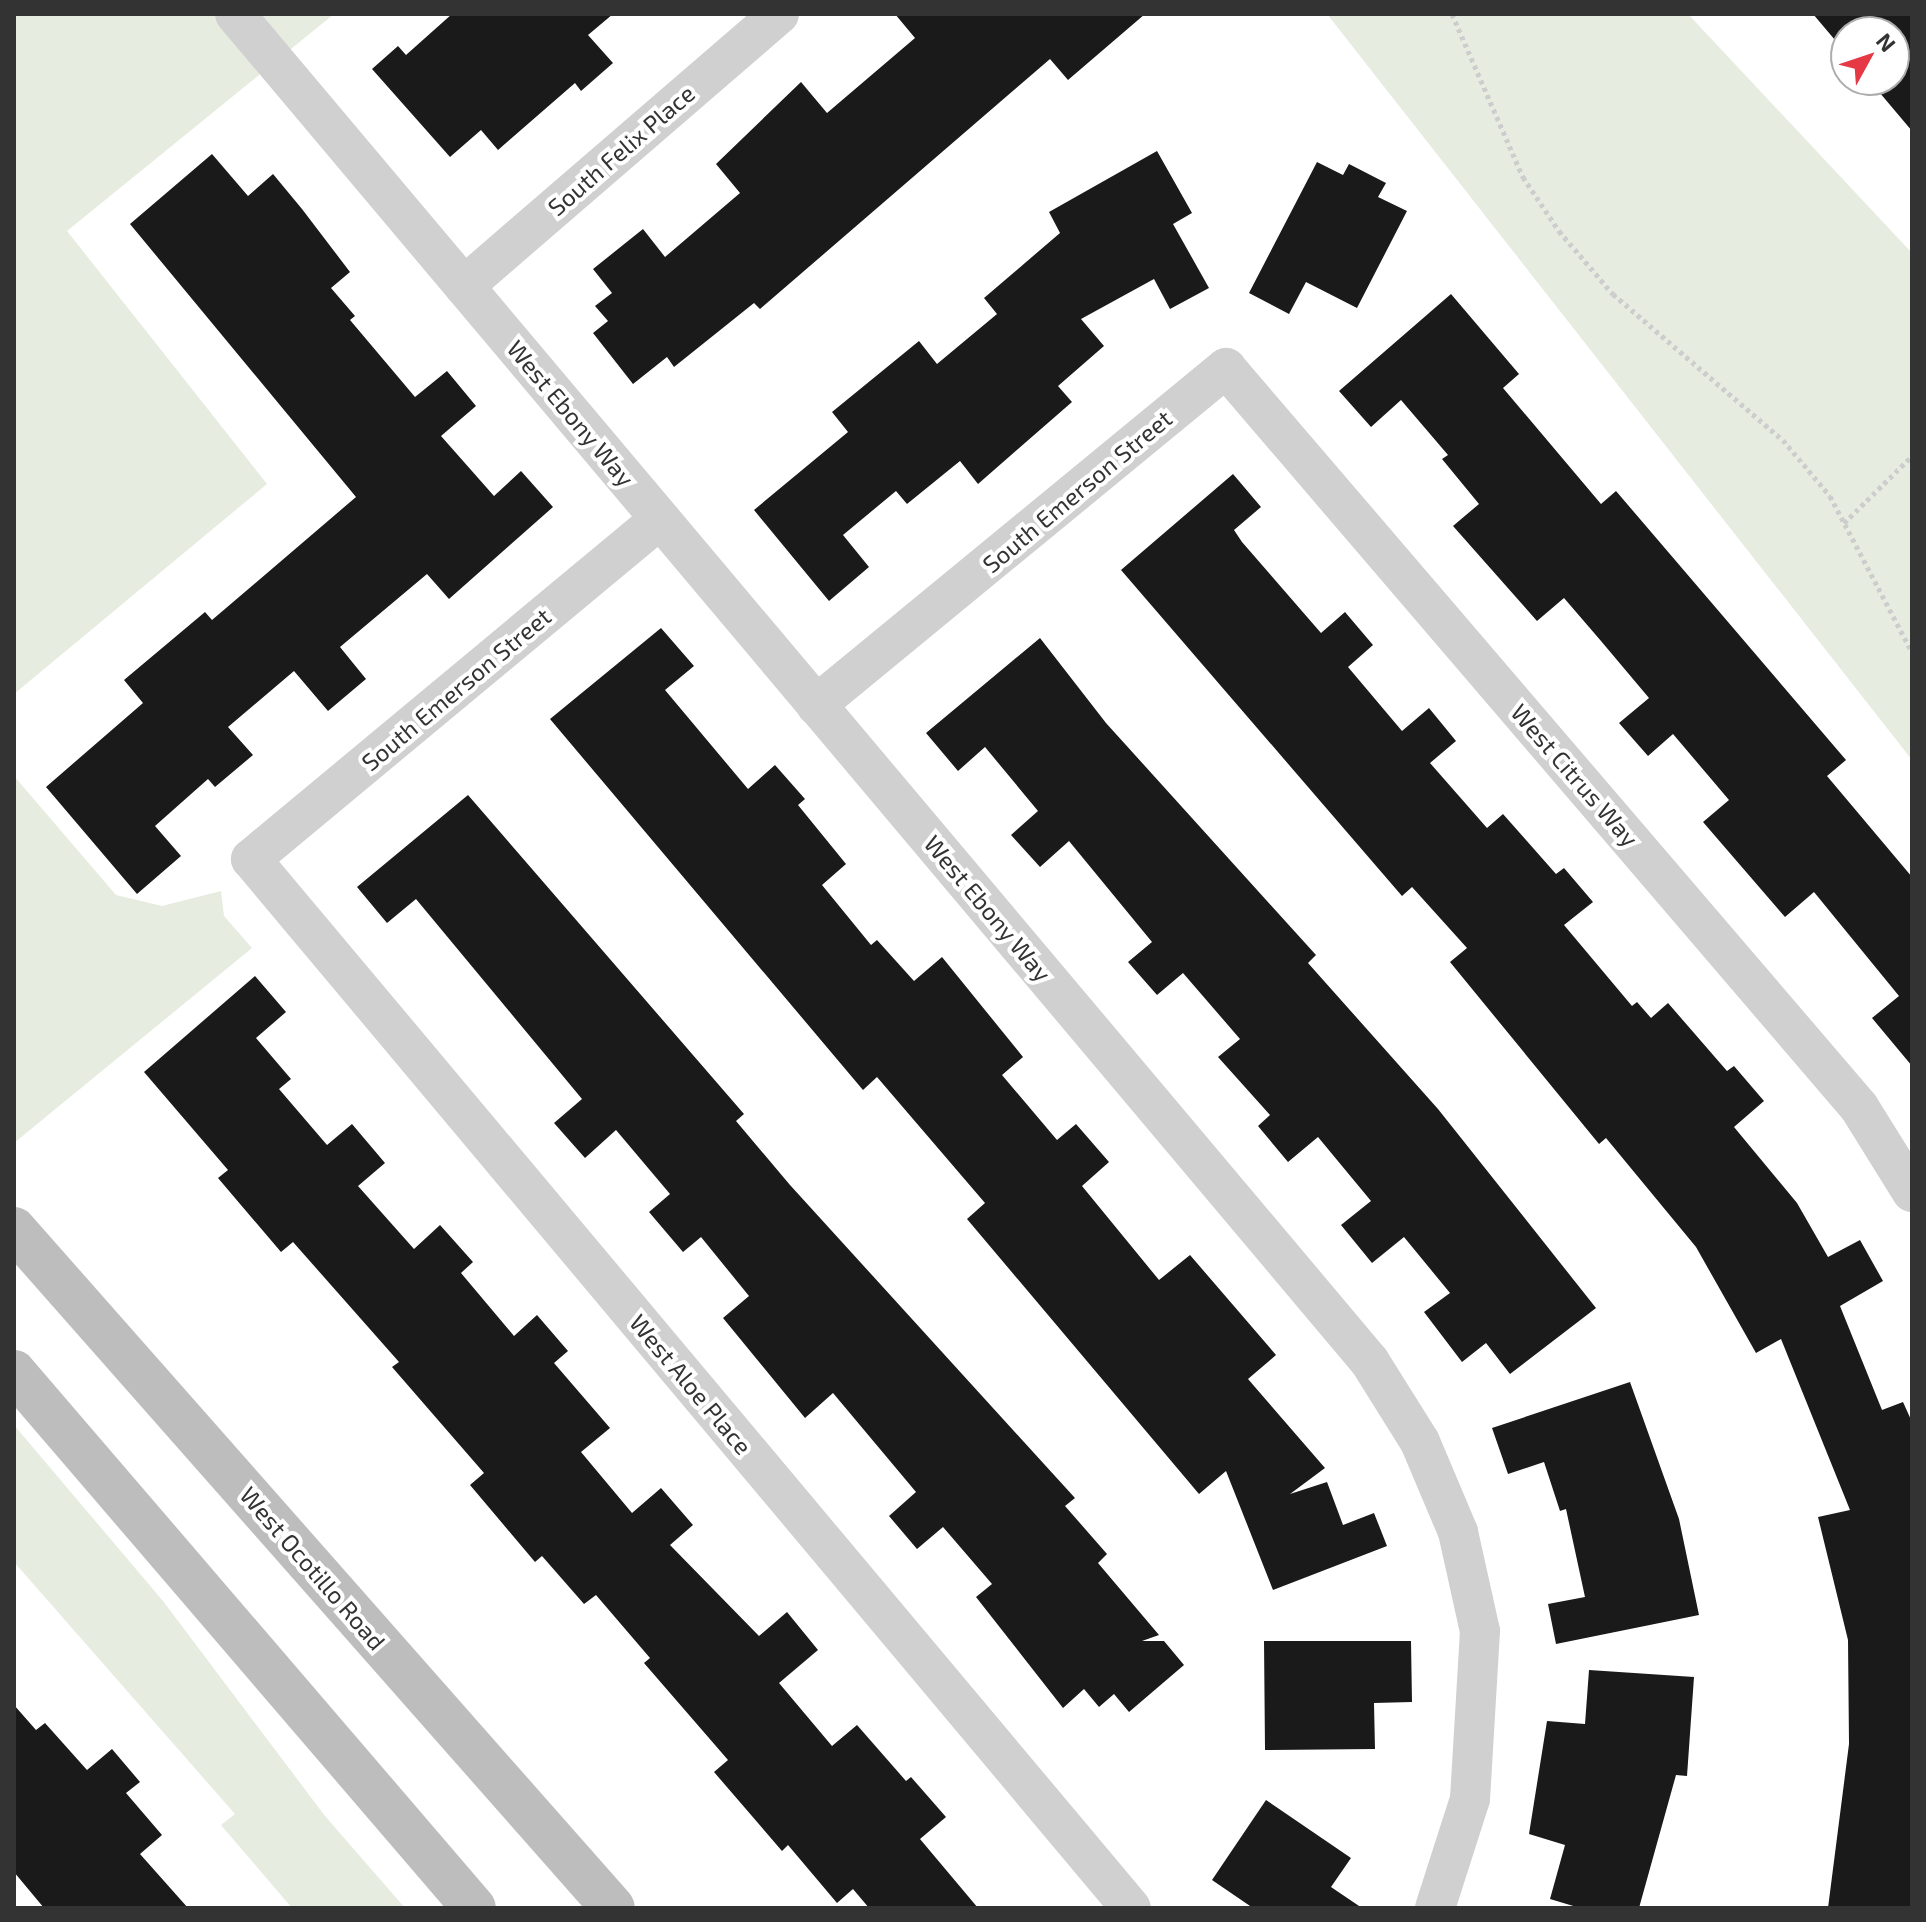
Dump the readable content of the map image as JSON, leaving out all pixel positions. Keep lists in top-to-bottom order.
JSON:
{
  "streets": {
    "main road": ["West Ocotillo Road"],
    "street": [
      "South Felix Place",
      "West Ebony Way",
      "South Emerson Street",
      "West Citrus Way",
      "West Aloe Place"
    ]
  },
  "crossings": [
    ["South Felix Place", "West Ebony Way"],
    ["West Ebony Way", "South Emerson Street"],
    ["South Emerson Street", "West Citrus Way"],
    ["South Emerson Street", "West Aloe Place"]
  ],
  "north": "top right"
}
